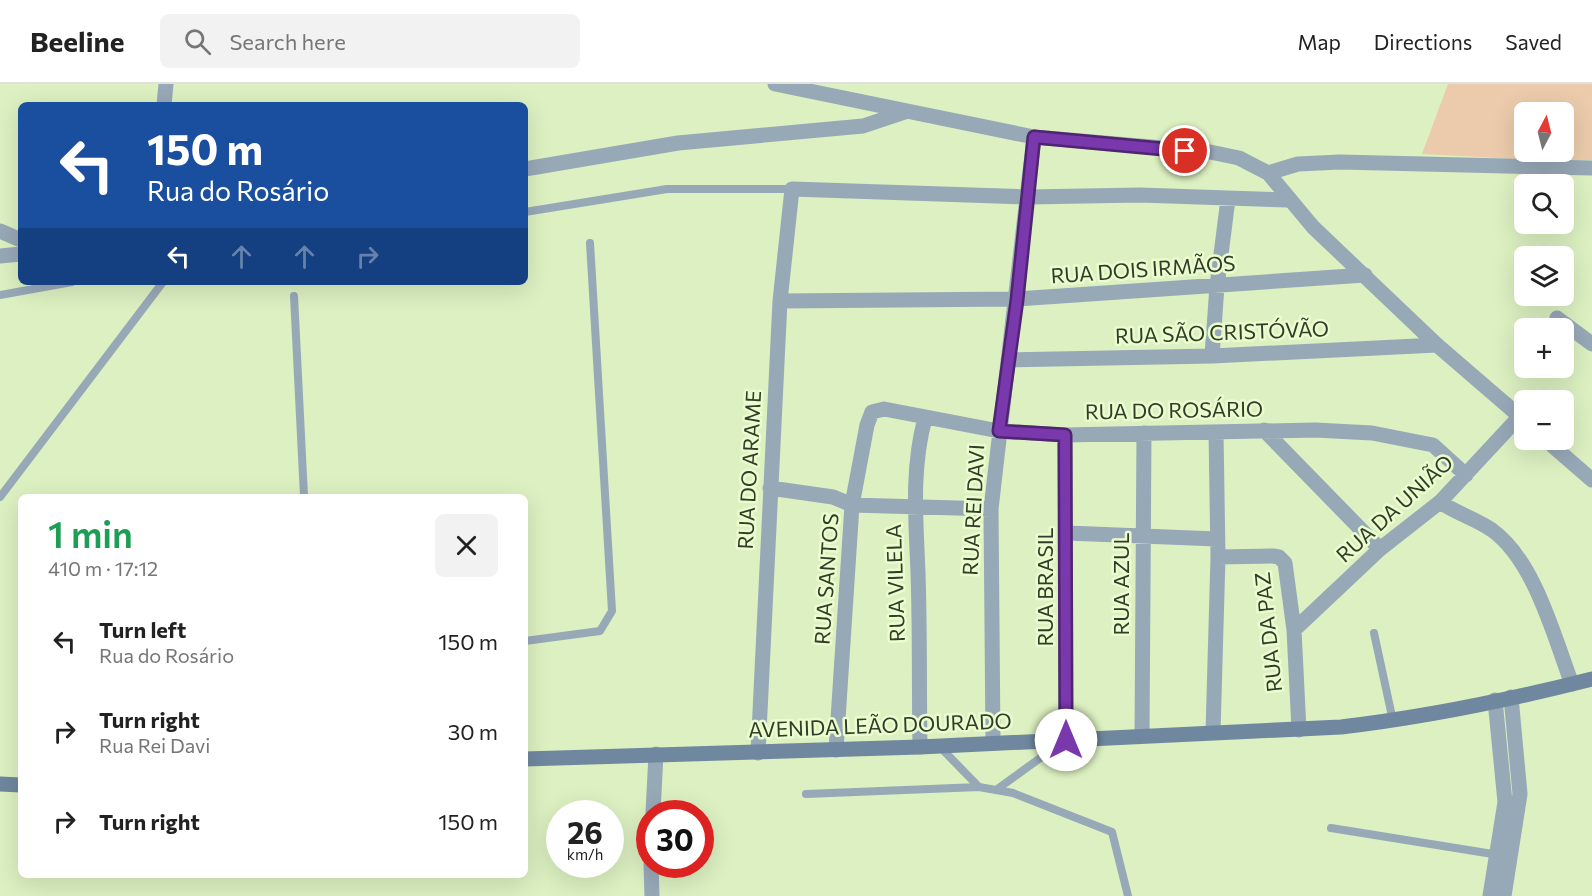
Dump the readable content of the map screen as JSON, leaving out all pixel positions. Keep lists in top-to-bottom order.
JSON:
{
  "streets": {
    "main road": ["AVENIDA LEÃO DOURADO"],
    "street": [
      "RUA DOIS IRMÃOS",
      "RUA SÃO CRISTÓVÃO",
      "RUA DO ROSÁRIO",
      "RUA DO ARAME",
      "RUA DA UNIÃO",
      "RUA REI DAVI",
      "RUA SANTOS",
      "RUA VILELA",
      "RUA AZUL",
      "RUA BRASIL",
      "RUA DA PAZ"
    ]
  },
  "crossings": [
    ["RUA DOIS IRMÃOS", "RUA DO ARAME"],
    ["RUA DOIS IRMÃOS", "RUA REI DAVI"],
    ["RUA SÃO CRISTÓVÃO", "RUA REI DAVI"],
    ["RUA DO ROSÁRIO", "RUA DA UNIÃO"],
    ["RUA DO ROSÁRIO", "RUA REI DAVI"],
    ["RUA DO ROSÁRIO", "RUA SANTOS"],
    ["RUA DO ROSÁRIO", "RUA VILELA"],
    ["RUA DO ROSÁRIO", "RUA AZUL"],
    ["RUA DO ROSÁRIO", "RUA BRASIL"],
    ["RUA DO ARAME", "AVENIDA LEÃO DOURADO"],
    ["RUA DA UNIÃO", "RUA DA PAZ"],
    ["RUA REI DAVI", "AVENIDA LEÃO DOURADO"],
    ["RUA SANTOS", "AVENIDA LEÃO DOURADO"],
    ["RUA VILELA", "AVENIDA LEÃO DOURADO"],
    ["RUA AZUL", "AVENIDA LEÃO DOURADO"],
    ["RUA BRASIL", "AVENIDA LEÃO DOURADO"],
    ["RUA DA PAZ", "AVENIDA LEÃO DOURADO"]
  ],
  "north": "top",
  "page": {
    "header": "Beeline",
    "search": "Search here",
    "nav": ["Map", "Directions", "Saved"],
    "map_buttons": ["+", "−"],
    "turn": ["150 m", "Rua do Rosário"],
    "heading": ["1 min", "410 m · 17:12"],
    "list": [
      {
        "name": "Turn left",
        "note": "Rua do Rosário",
        "value": "150 m"
      },
      {
        "name": "Turn right",
        "note": "Rua Rei Davi",
        "value": "30 m"
      },
      {
        "name": "Turn right",
        "value": "150 m"
      }
    ],
    "speed": "26 km/h",
    "limit": "30"
  }
}
